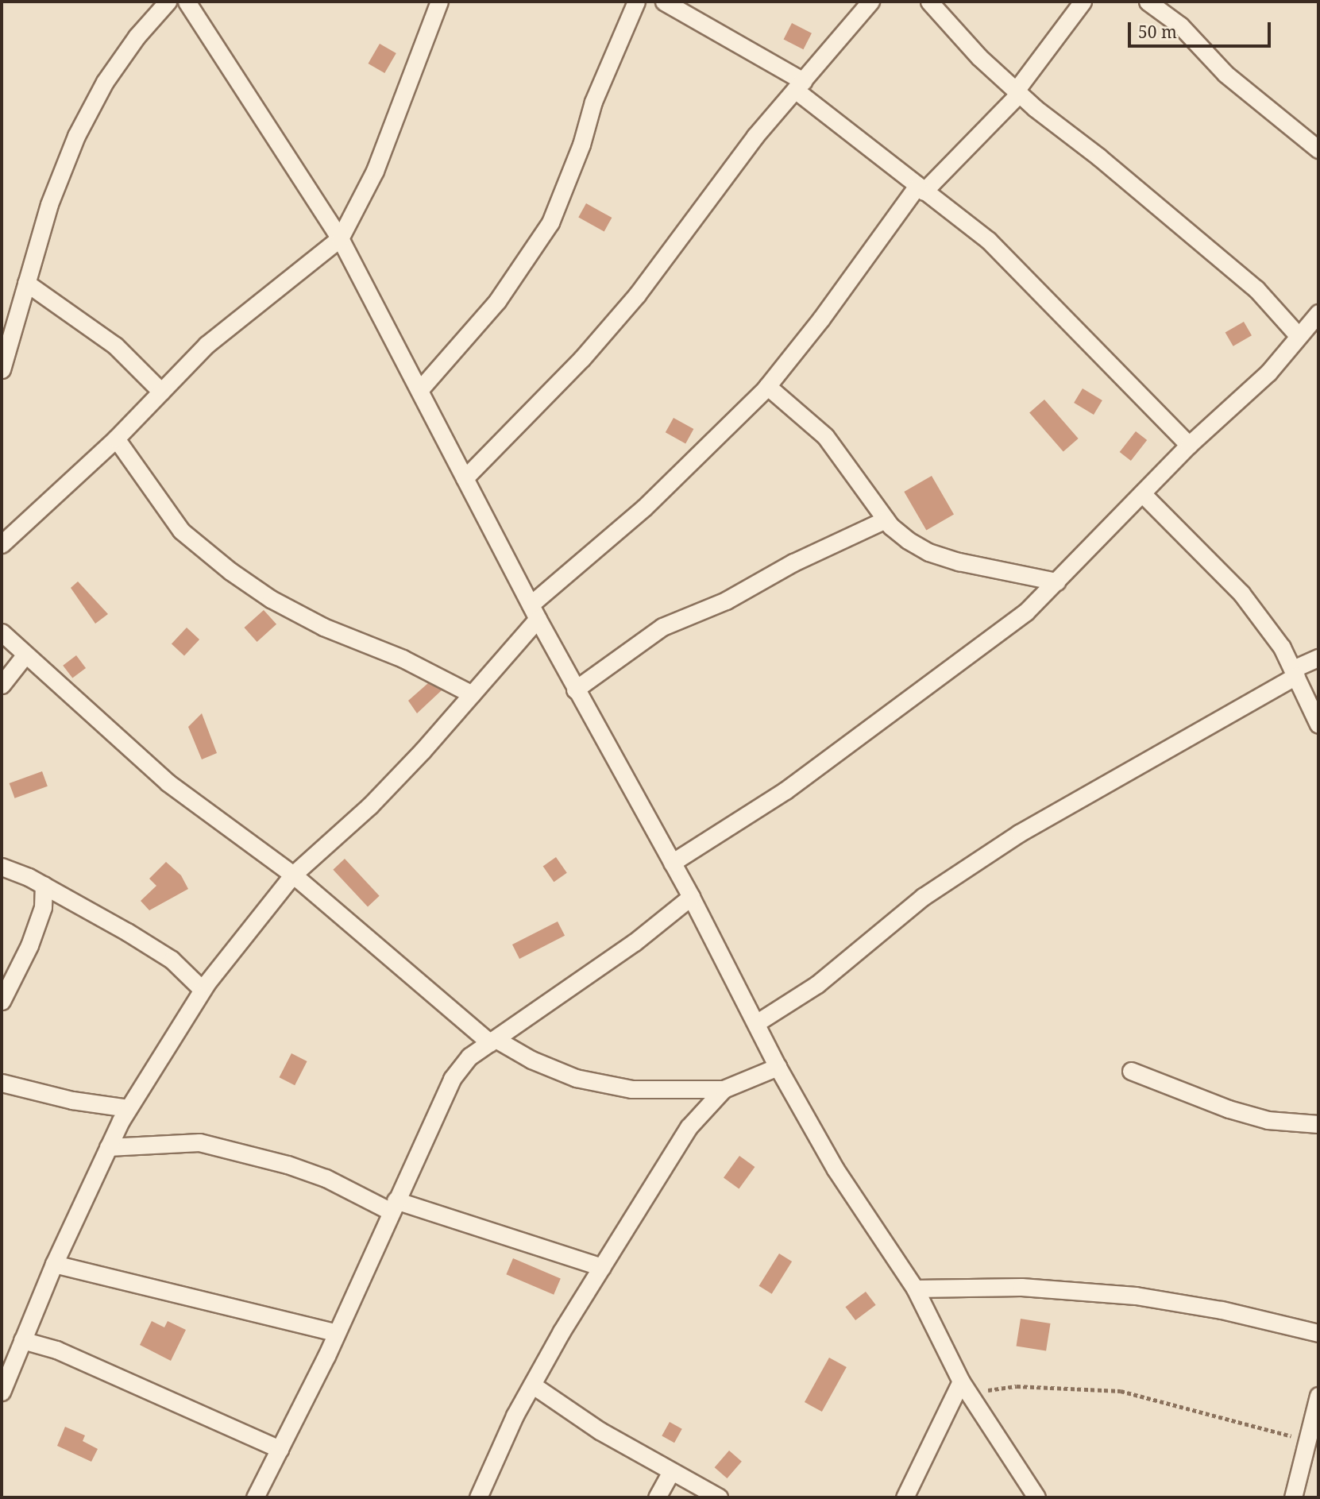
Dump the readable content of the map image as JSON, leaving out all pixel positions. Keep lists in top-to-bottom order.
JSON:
{
  "scale_bar": "50 m"
}
